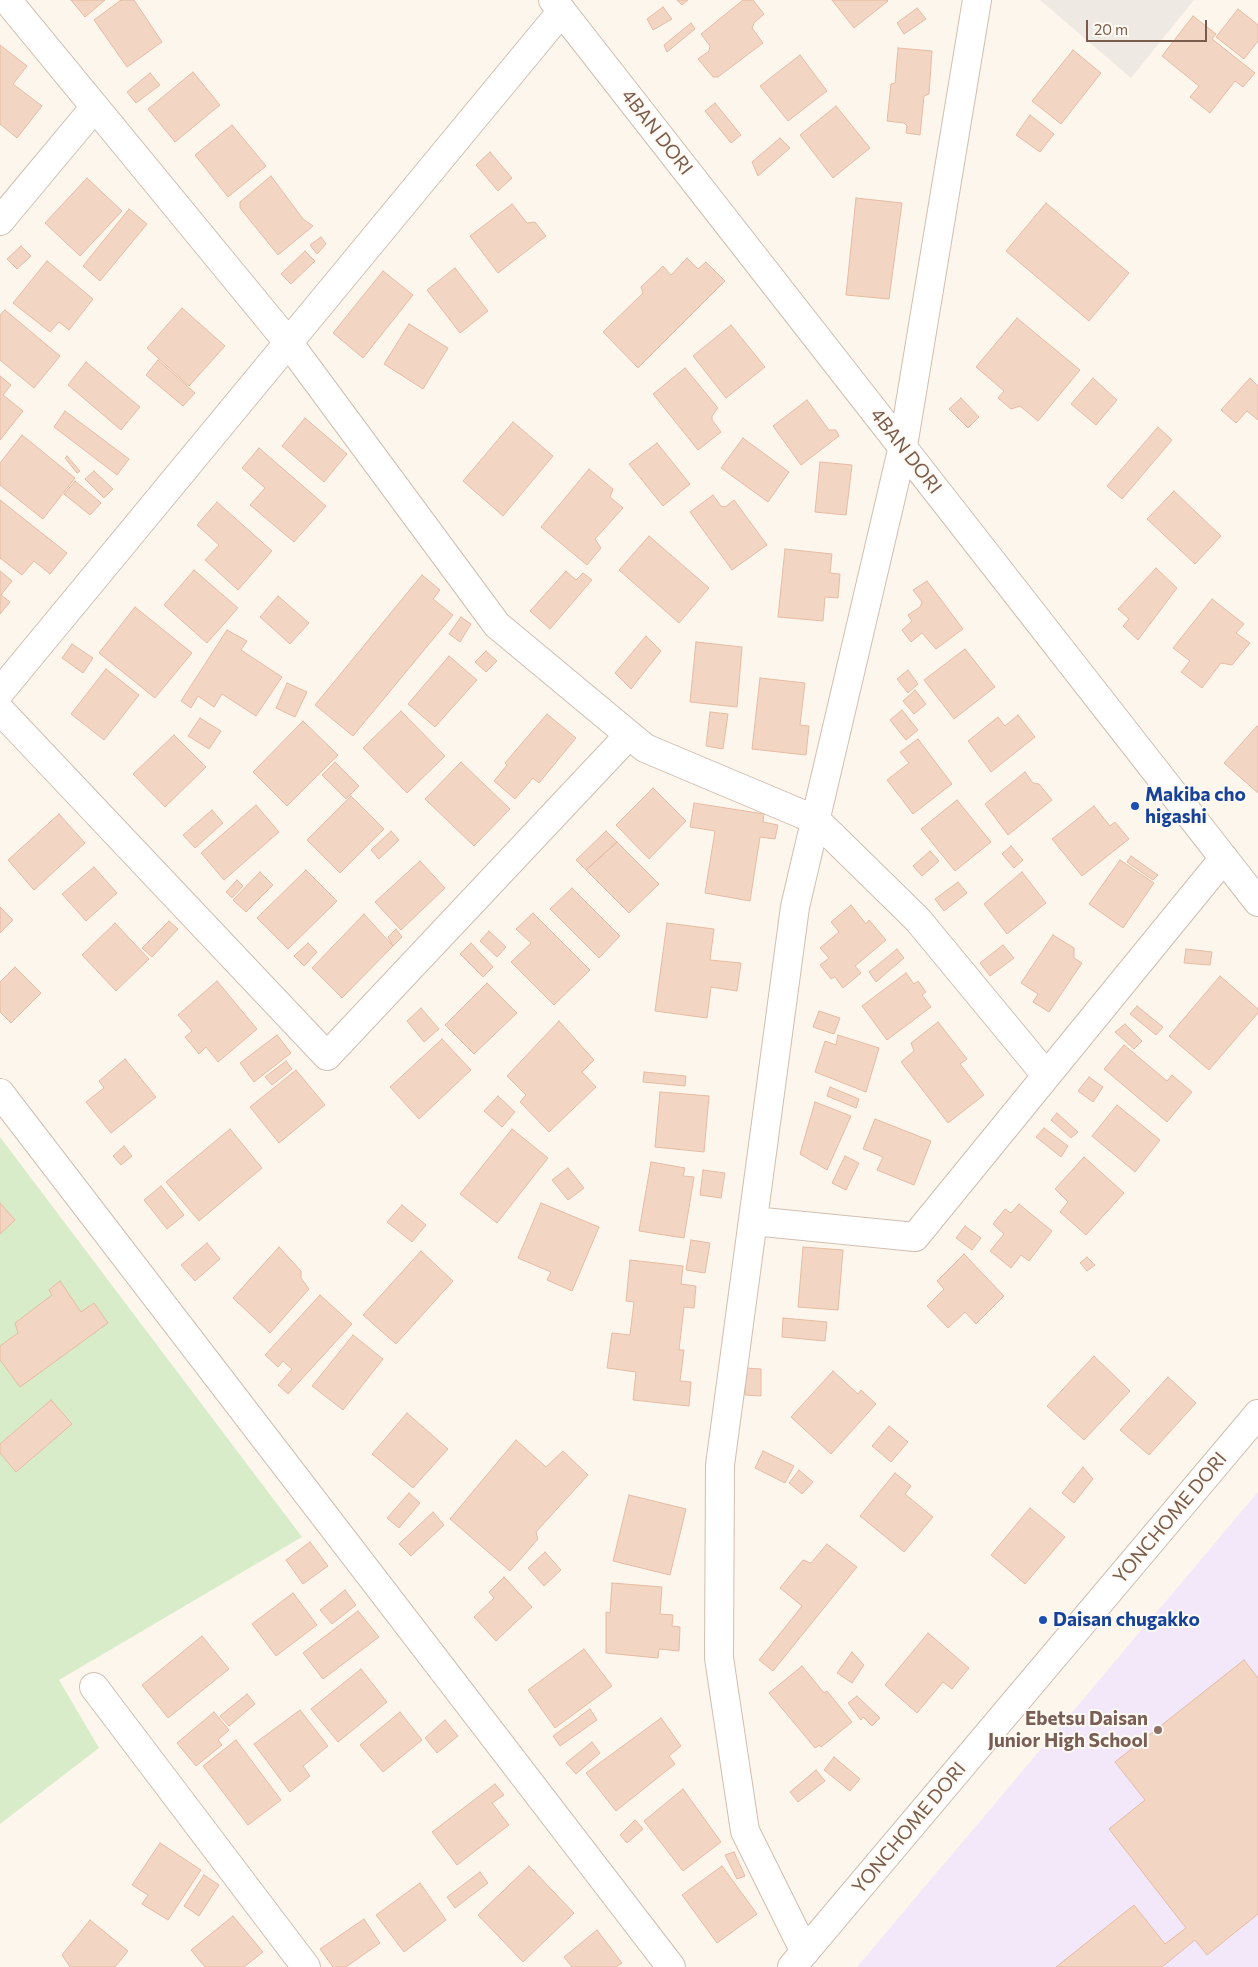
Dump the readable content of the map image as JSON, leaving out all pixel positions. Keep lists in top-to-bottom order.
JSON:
{
  "streets": {
    "street": ["4BAN DORI", "YONCHOME DORI"]
  },
  "places": ["Makiba cho higashi", "Daisan chugakko", "Ebetsu Daisan Junior High School"],
  "scale_bar": "20 m"
}
